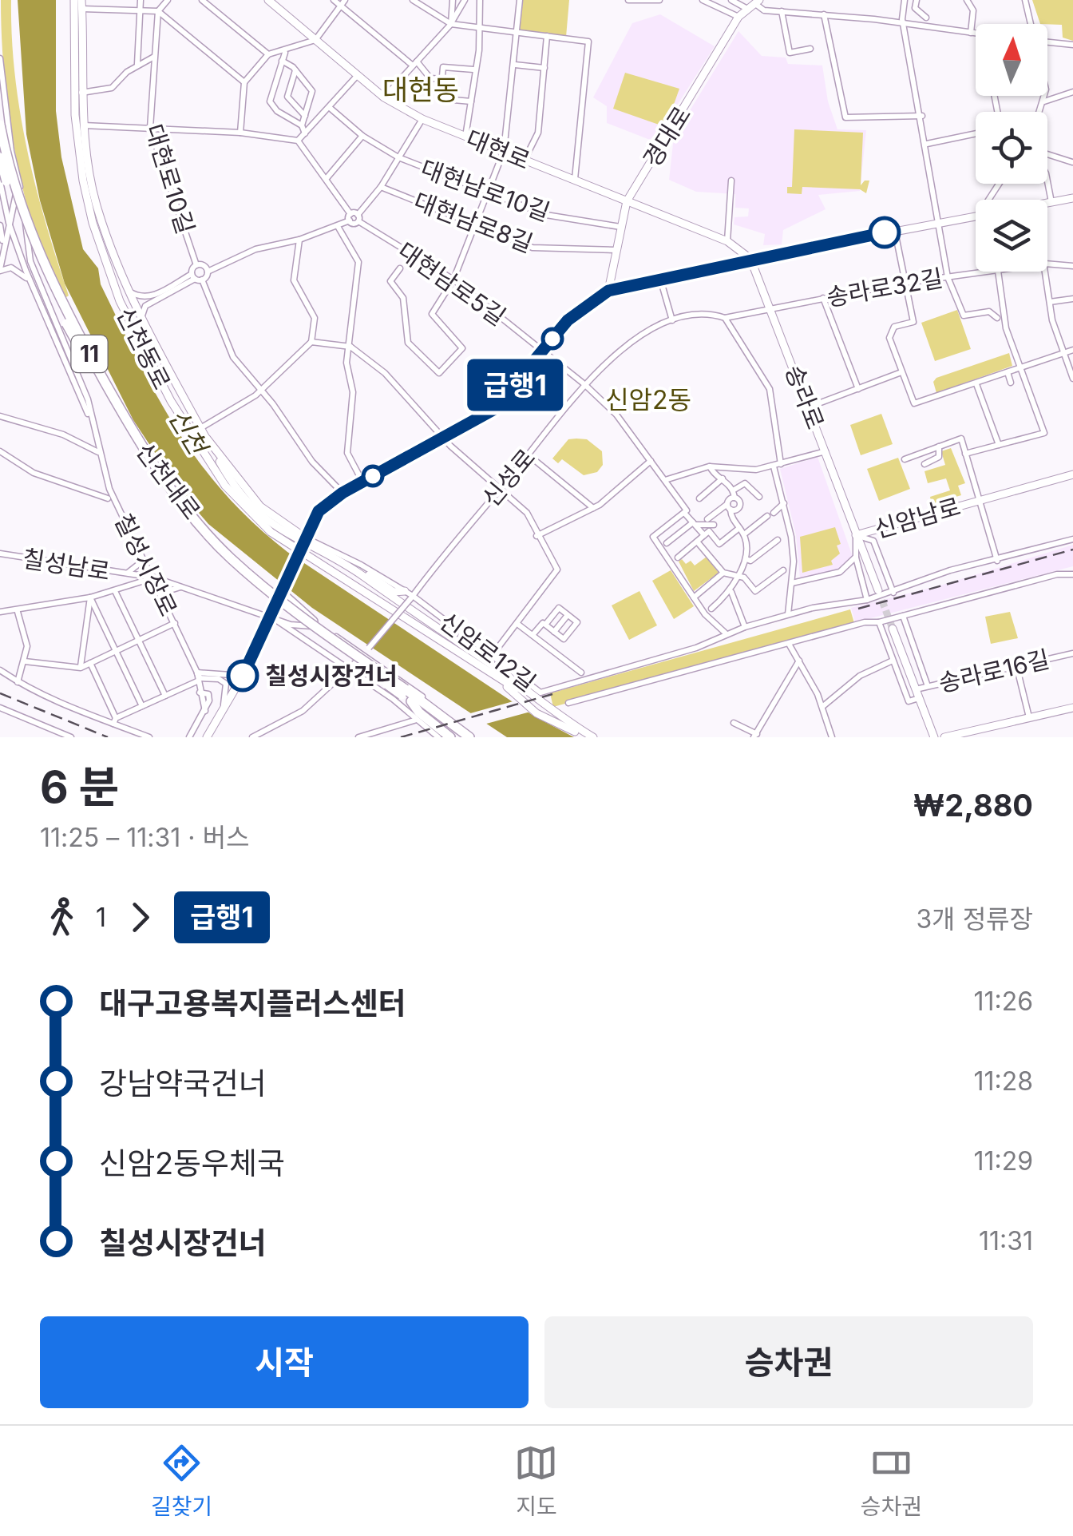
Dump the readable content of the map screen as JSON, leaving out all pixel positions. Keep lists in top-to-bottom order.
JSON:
{
  "streets": {
    "highway": ["11", "신천대로"],
    "main road": [
      "경대로",
      "대현로",
      "신천동로",
      "송라로",
      "신암남로"
    ],
    "street": [
      "대현로10길",
      "대현남로10길",
      "대현남로8길",
      "대현남로5길",
      "송라로32길",
      "신성로",
      "칠성남로",
      "칠성시장로",
      "신암로12길",
      "송라로16길"
    ]
  },
  "crossings": [
    ["경대로", "대현로"],
    ["경대로", "대현남로10길"],
    ["경대로", "대현남로8길"],
    ["대현로", "송라로"],
    ["대현남로5길", "신성로"],
    ["송라로32길", "송라로"],
    ["송라로32길", "신성로"],
    ["송라로", "신암남로"],
    ["송라로", "신암로12길"],
    ["신성로", "신암로12길"],
    ["칠성남로", "칠성시장로"]
  ],
  "districts": ["대현동", "신암2동"],
  "water": ["신천"],
  "places": ["칠성시장건너"],
  "lines": ["bus line 급행1"],
  "north": "top",
  "page": {
    "on_map": "급행1",
    "heading": ["6 분", "11:25 – 11:31 · 버스", "₩2,880"],
    "legs": ["1", "급행1", "3개 정류장"],
    "list": [
      {
        "name": "대구고용복지플러스센터",
        "value": "11:26"
      },
      {
        "name": "강남약국건너",
        "value": "11:28"
      },
      {
        "name": "신암2동우체국",
        "value": "11:29"
      },
      {
        "name": "칠성시장건너",
        "value": "11:31"
      }
    ],
    "buttons": ["시작", "승차권"],
    "tabs": ["길찾기", "지도", "승차권"]
  }
}
